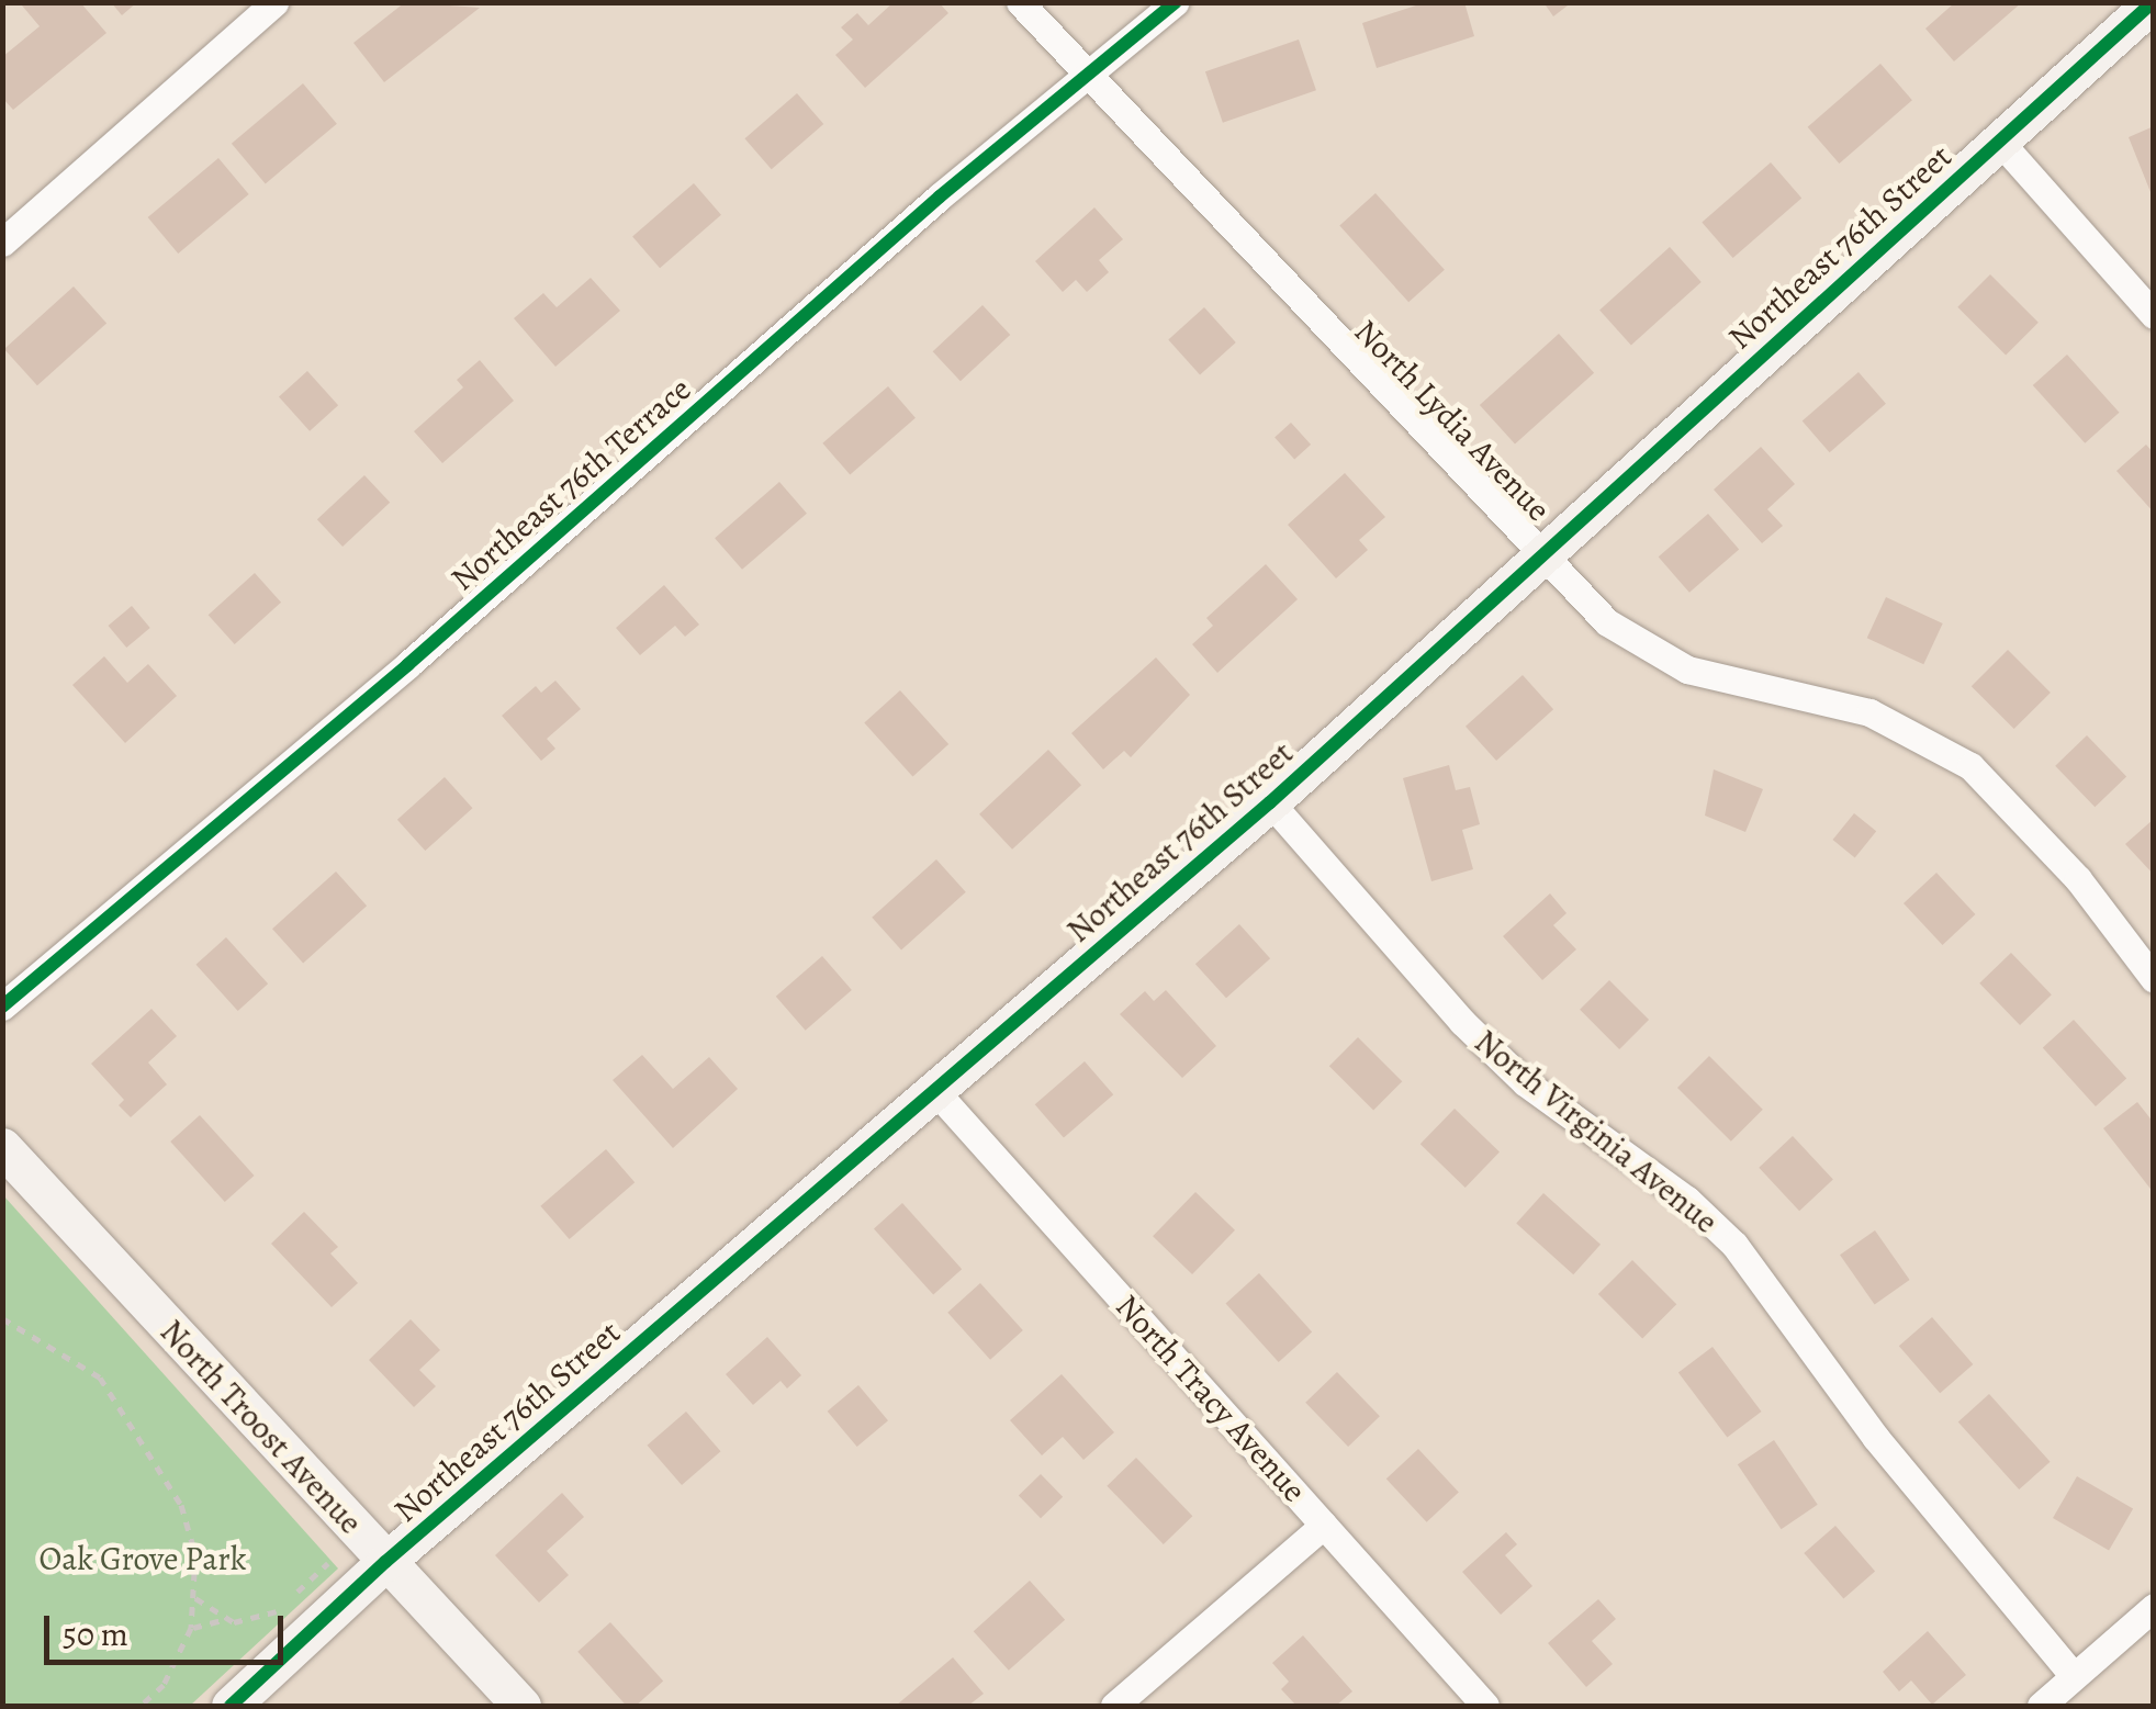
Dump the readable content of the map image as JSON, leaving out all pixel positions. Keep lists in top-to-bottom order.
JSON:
{
  "streets": {
    "street": [
      "Northeast 76th Street",
      "North Lydia Avenue",
      "Northeast 76th Terrace",
      "North Virginia Avenue",
      "North Tracy Avenue",
      "North Troost Avenue"
    ]
  },
  "crossings": [
    ["Northeast 76th Street", "North Lydia Avenue"],
    ["Northeast 76th Street", "North Virginia Avenue"],
    ["Northeast 76th Street", "North Tracy Avenue"],
    ["Northeast 76th Street", "North Troost Avenue"],
    ["North Lydia Avenue", "Northeast 76th Terrace"]
  ],
  "parks": ["Oak Grove Park"],
  "scale_bar": "50 m"
}
